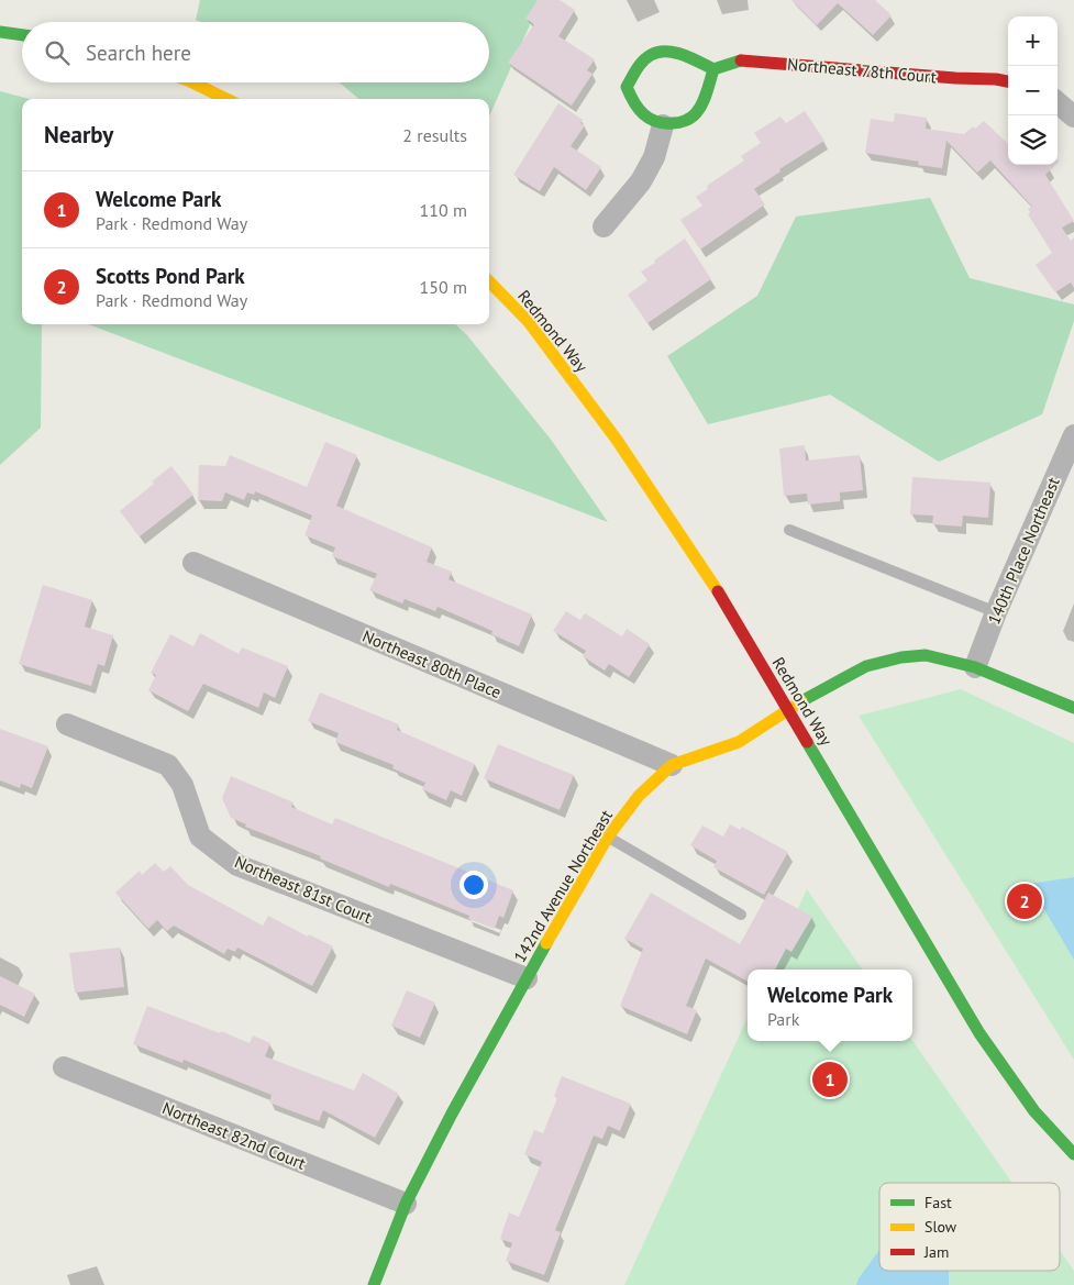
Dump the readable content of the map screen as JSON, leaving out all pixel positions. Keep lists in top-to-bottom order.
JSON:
{
  "streets": {
    "street": [
      "Northeast 78th Court",
      "Redmond Way",
      "140th Place Northeast",
      "Northeast 80th Place",
      "142nd Avenue Northeast",
      "Northeast 81st Court",
      "Northeast 82nd Court"
    ]
  },
  "crossings": [
    ["Redmond Way", "142nd Avenue Northeast"],
    ["140th Place Northeast", "142nd Avenue Northeast"],
    ["Northeast 80th Place", "142nd Avenue Northeast"],
    ["142nd Avenue Northeast", "Northeast 81st Court"],
    ["142nd Avenue Northeast", "Northeast 82nd Court"]
  ],
  "legend": ["Fast", "Slow", "Jam"],
  "page": {
    "map_buttons": ["+", "−"],
    "search": "Search here",
    "heading": ["Nearby", "2 results"],
    "list": [
      {
        "mark": "1",
        "name": "Welcome Park",
        "note": "Park · Redmond Way",
        "value": "110 m"
      },
      {
        "mark": "2",
        "name": "Scotts Pond Park",
        "note": "Park · Redmond Way",
        "value": "150 m"
      }
    ],
    "pins": ["2", "1"],
    "popup": ["Welcome Park", "Park"]
  }
}
